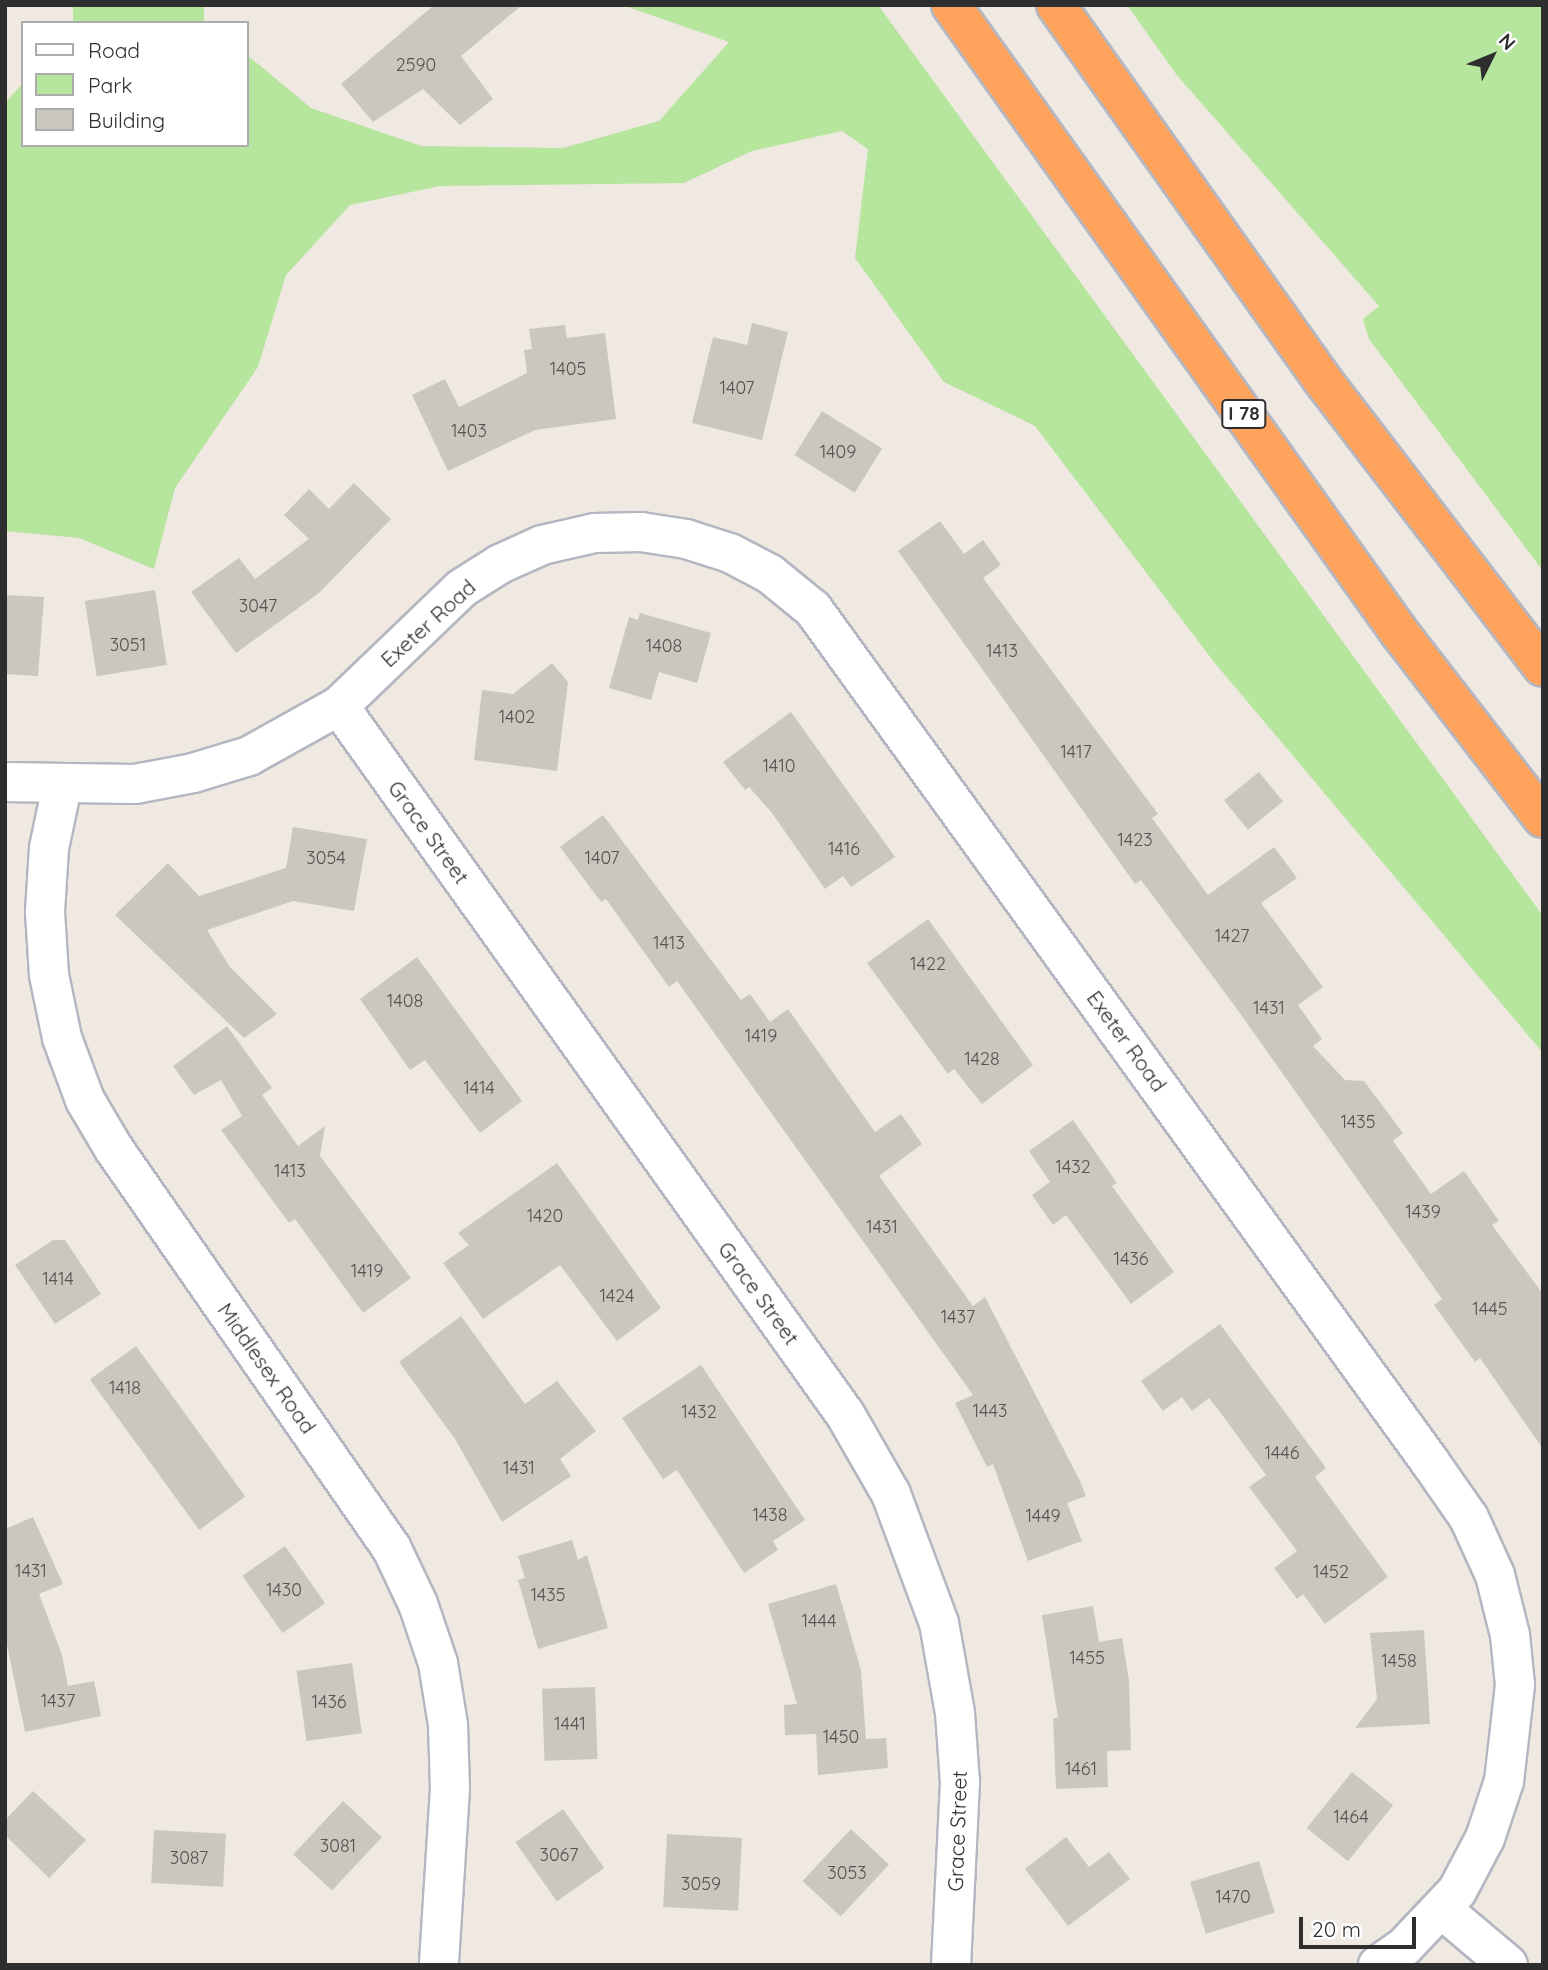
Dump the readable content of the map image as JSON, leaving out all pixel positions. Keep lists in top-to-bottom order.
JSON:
{
  "streets": {
    "highway": ["I 78"],
    "street": ["Exeter Road", "Grace Street", "Middlesex Road"]
  },
  "crossings": [
    ["Exeter Road", "Grace Street"],
    ["Exeter Road", "Middlesex Road"]
  ],
  "house_numbers": [
    "2590",
    "1405",
    "1407",
    "1403",
    "1409",
    "3047",
    "3051",
    "1408",
    "1413",
    "1402",
    "1417",
    "1410",
    "1423",
    "1416",
    "3054",
    "1407",
    "1427",
    "1413",
    "1422",
    "1408",
    "1431",
    "1419",
    "1428",
    "1414",
    "1435",
    "1432",
    "1413",
    "1439",
    "1420",
    "1431",
    "1436",
    "1419",
    "1414",
    "1424",
    "1445",
    "1437",
    "1418",
    "1443",
    "1432",
    "1446",
    "1431",
    "1438",
    "1449",
    "1431",
    "1452",
    "1430",
    "1435",
    "1444",
    "1455",
    "1458",
    "1437",
    "1436",
    "1441",
    "1450",
    "1461",
    "1464",
    "3081",
    "3067",
    "3087",
    "3053",
    "3059",
    "1470"
  ],
  "legend": ["Road", "Park", "Building"],
  "scale_bar": "20 m",
  "north": "top right"
}
